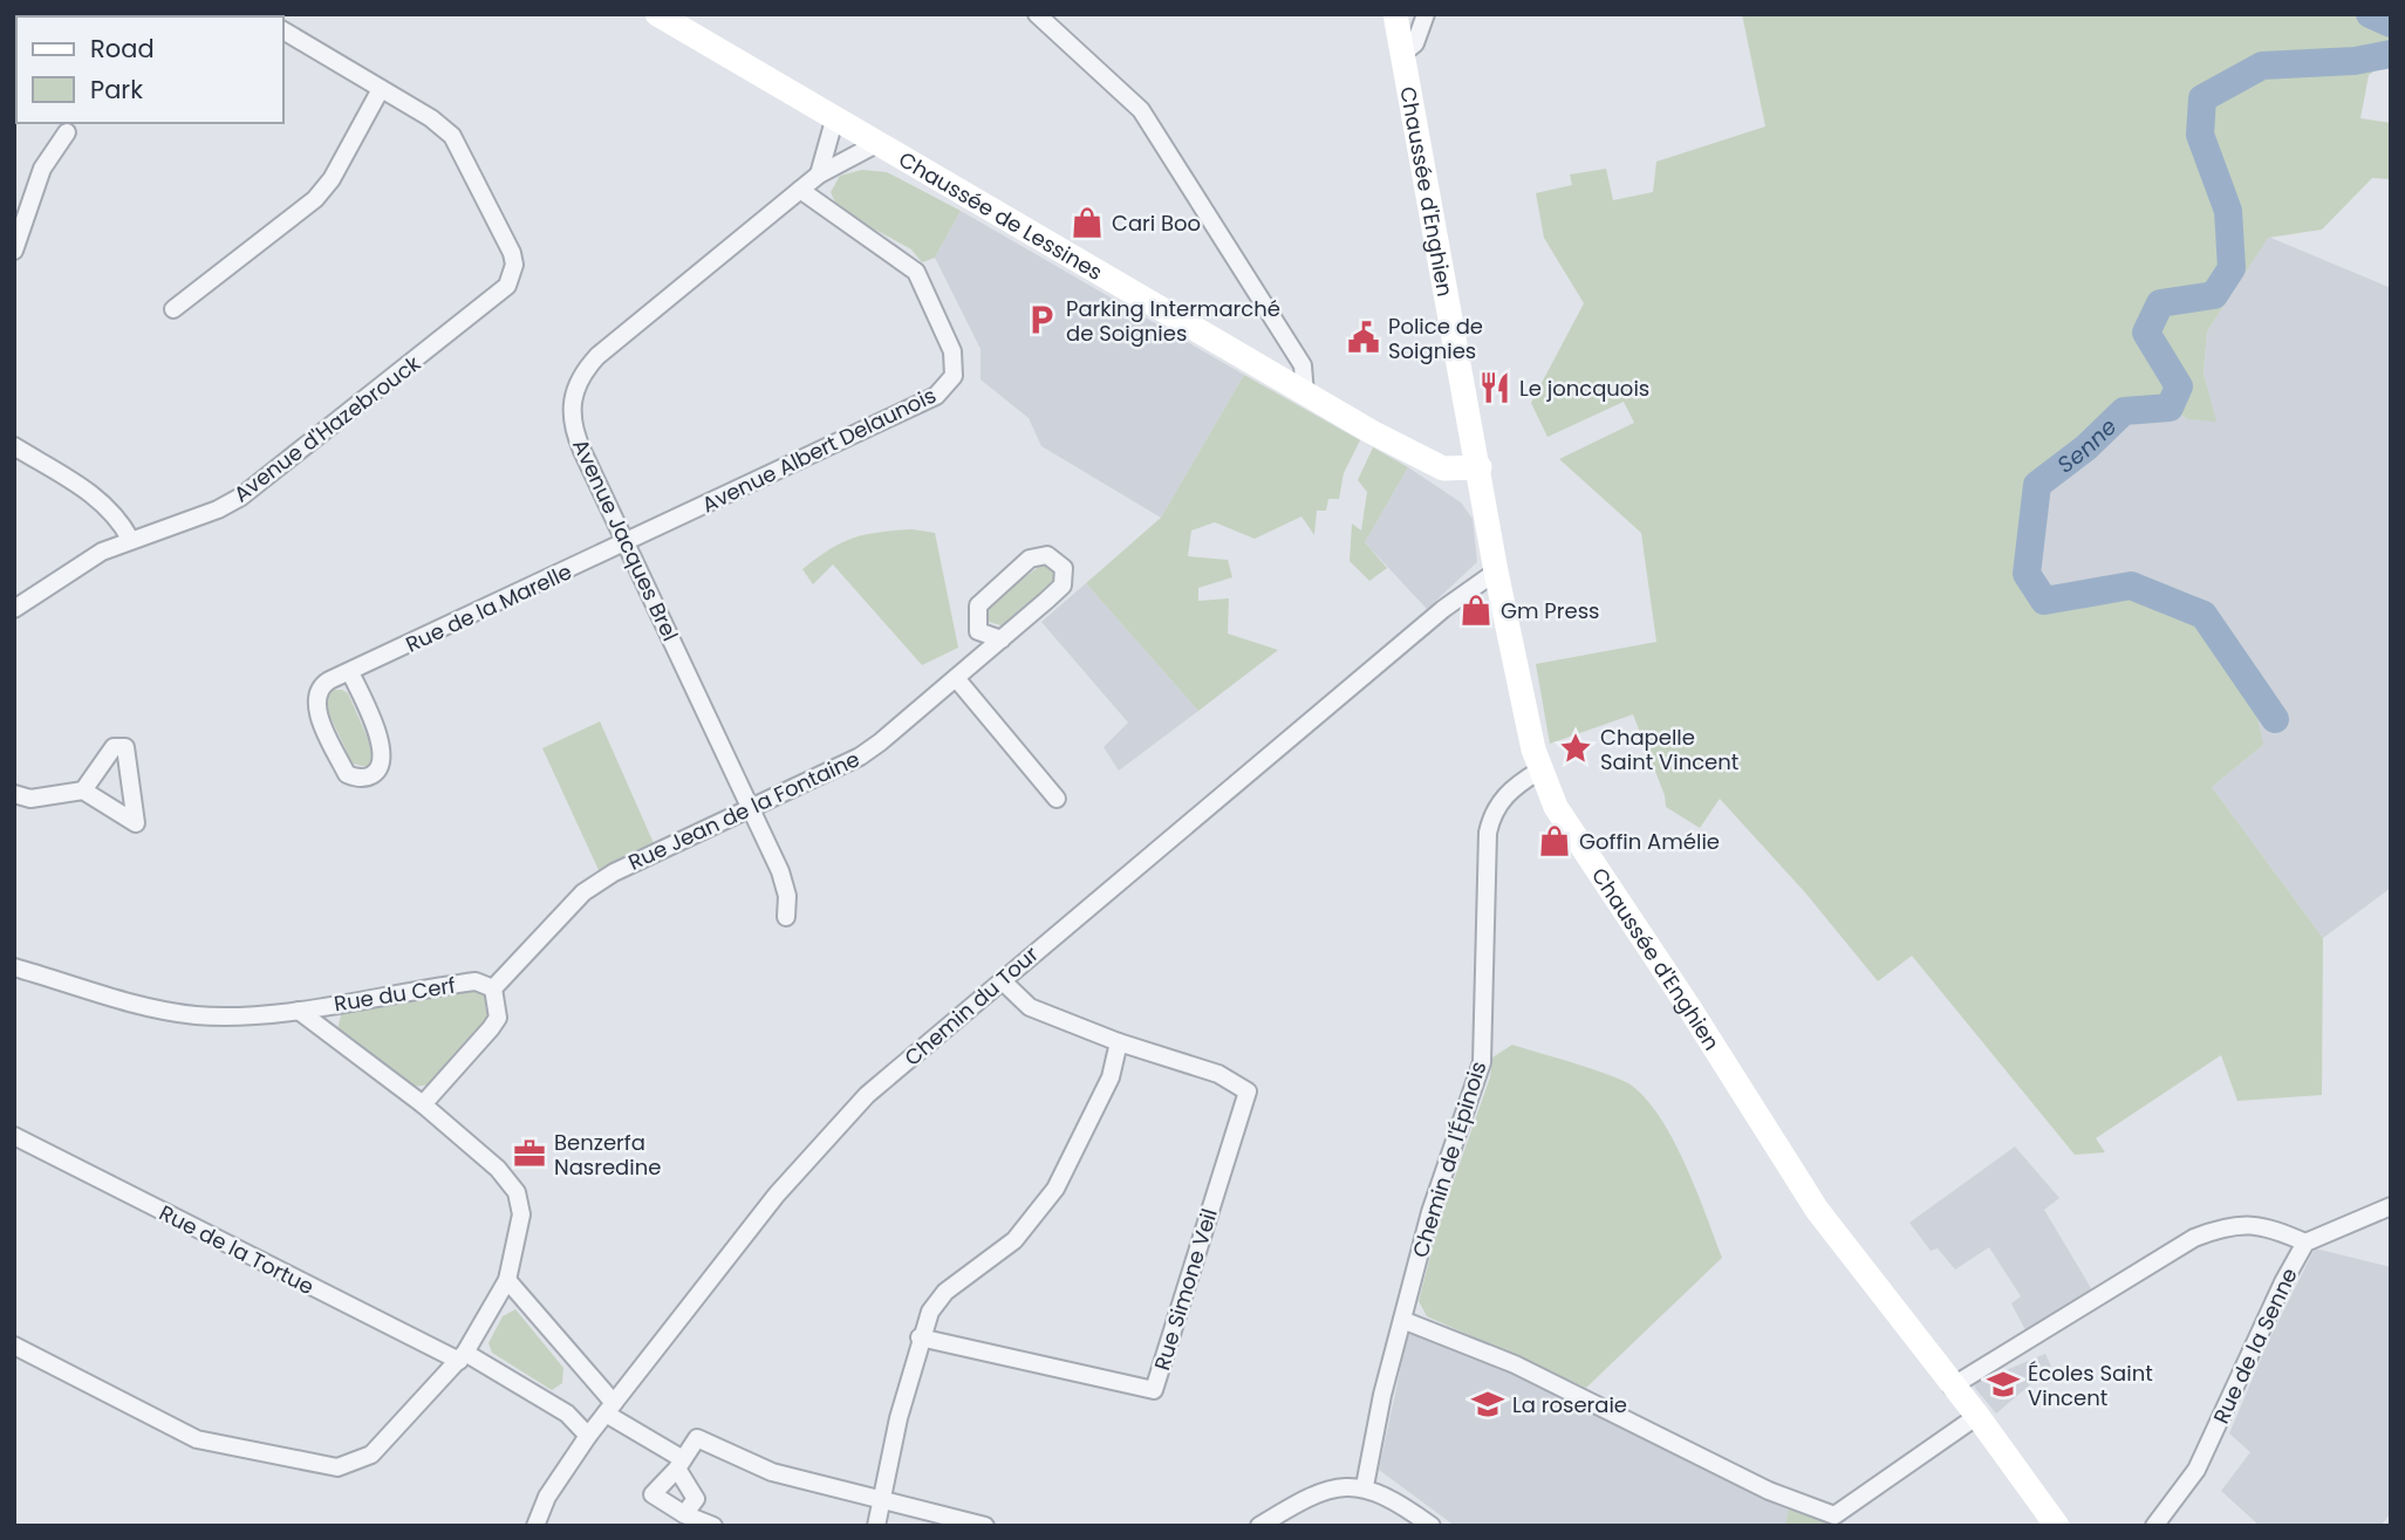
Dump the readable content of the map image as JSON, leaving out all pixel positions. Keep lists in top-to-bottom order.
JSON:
{
  "streets": {
    "main road": ["Chaussée d'Enghien", "Chaussée de Lessines"],
    "street": [
      "Avenue d'Hazebrouck",
      "Avenue Albert Delaunois",
      "Avenue Jacques Brel",
      "Rue de la Marelle",
      "Rue Jean de la Fontaine",
      "Rue du Cerf",
      "Chemin du Tour",
      "Chemin de l'Épinois",
      "Rue de la Tortue",
      "Rue Simone Veil",
      "Rue de la Senne"
    ]
  },
  "crossings": [
    ["Chaussée d'Enghien", "Chaussée de Lessines"],
    ["Chaussée d'Enghien", "Chemin du Tour"],
    ["Chaussée d'Enghien", "Chemin de l'Épinois"],
    ["Chaussée de Lessines", "Avenue Jacques Brel"],
    ["Avenue Albert Delaunois", "Avenue Jacques Brel"],
    ["Avenue Albert Delaunois", "Rue de la Marelle"],
    ["Avenue Jacques Brel", "Rue de la Marelle"],
    ["Avenue Jacques Brel", "Rue Jean de la Fontaine"],
    ["Rue Jean de la Fontaine", "Rue du Cerf"],
    ["Rue du Cerf", "Rue de la Tortue"],
    ["Chemin du Tour", "Rue de la Tortue"]
  ],
  "water": ["Senne"],
  "places": {
    "shop": ["Cari Boo", "Gm Press", "Goffin Amélie"],
    "parking": ["Parking Intermarché de Soignies"],
    "public building": ["Police de Soignies"],
    "restaurant": ["Le joncquois"],
    "place": ["Chapelle Saint Vincent"],
    "office": ["Benzerfa Nasredine"],
    "school or university": ["Écoles Saint Vincent", "La roseraie"]
  },
  "legend": ["Road", "Park"]
}
